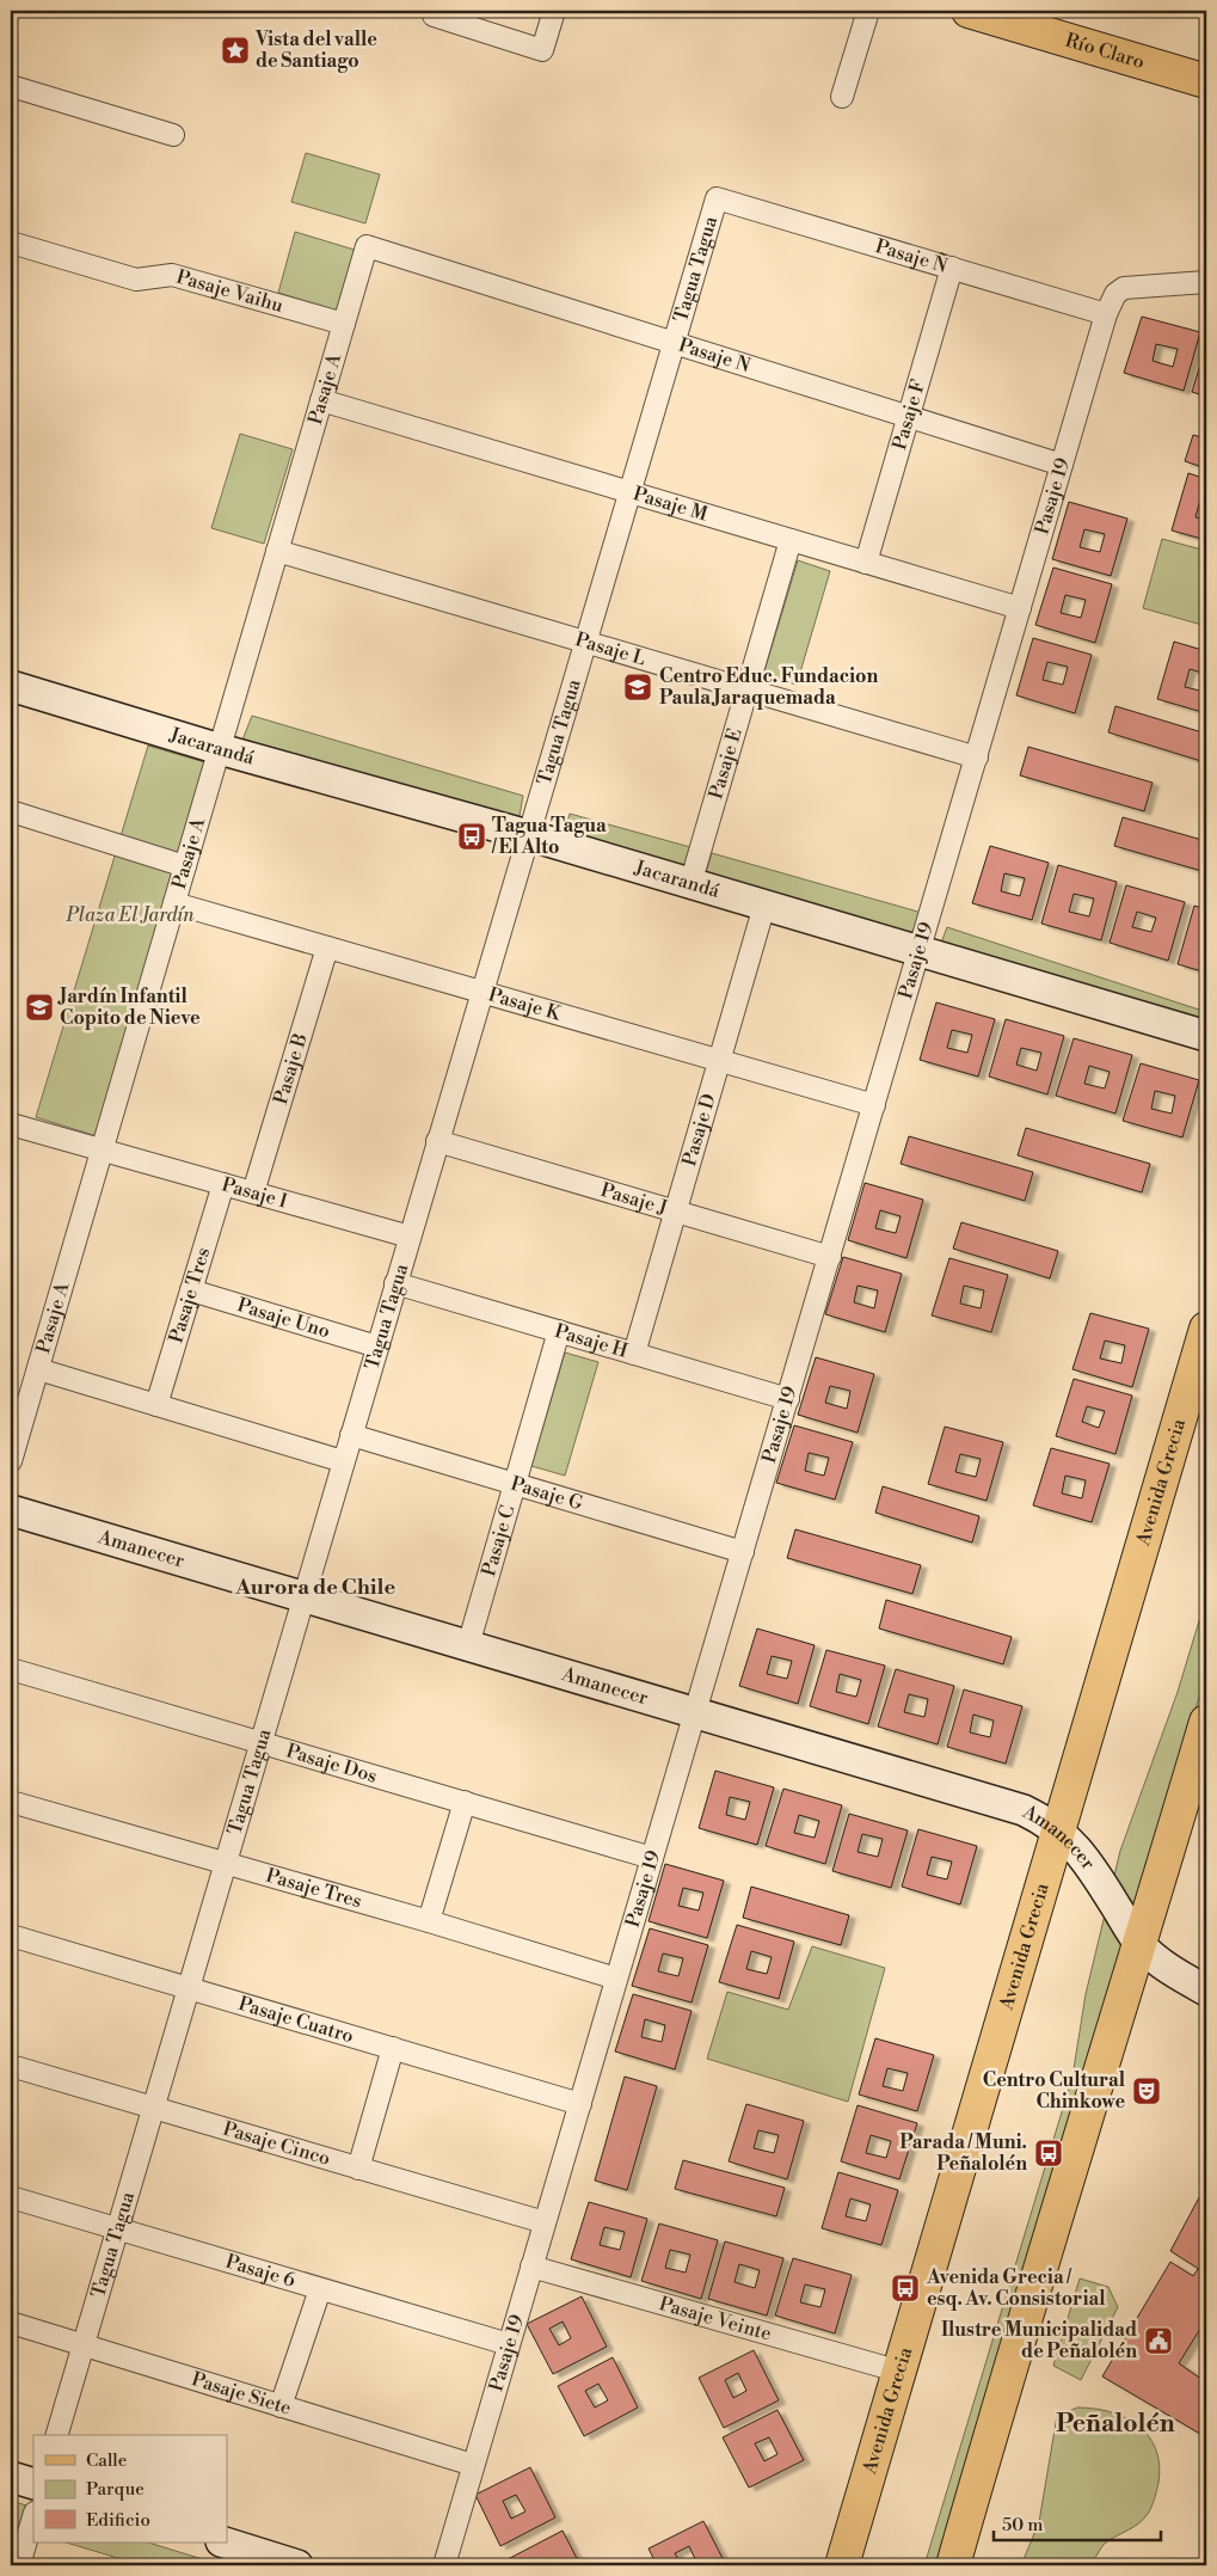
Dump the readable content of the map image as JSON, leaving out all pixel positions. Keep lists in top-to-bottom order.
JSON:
{
  "streets": {
    "main road": ["Río Claro", "Avenida Grecia"],
    "street": [
      "Pasaje Ñ",
      "Tagua Tagua",
      "Pasaje Vaihu",
      "Pasaje N",
      "Pasaje A",
      "Pasaje F",
      "Pasaje 19",
      "Pasaje M",
      "Pasaje L",
      "Jacarandá",
      "Pasaje E",
      "Pasaje K",
      "Pasaje B",
      "Pasaje D",
      "Pasaje I",
      "Pasaje J",
      "Pasaje Tres",
      "Pasaje Uno",
      "Pasaje H",
      "Pasaje G",
      "Pasaje C",
      "Amanecer",
      "Pasaje Dos",
      "Pasaje Cuatro",
      "Pasaje Cinco",
      "Pasaje 6",
      "Pasaje Veinte",
      "Pasaje Siete"
    ]
  },
  "crossings": [
    ["Pasaje Ñ", "Tagua Tagua"],
    ["Pasaje Ñ", "Pasaje F"],
    ["Pasaje Ñ", "Pasaje 19"],
    ["Tagua Tagua", "Pasaje N"],
    ["Tagua Tagua", "Pasaje M"],
    ["Tagua Tagua", "Pasaje L"],
    ["Tagua Tagua", "Jacarandá"],
    ["Tagua Tagua", "Pasaje K"],
    ["Tagua Tagua", "Pasaje I"],
    ["Tagua Tagua", "Pasaje J"],
    ["Tagua Tagua", "Pasaje Tres"],
    ["Tagua Tagua", "Pasaje Uno"],
    ["Tagua Tagua", "Pasaje H"],
    ["Tagua Tagua", "Pasaje G"],
    ["Tagua Tagua", "Amanecer"],
    ["Tagua Tagua", "Pasaje Dos"],
    ["Tagua Tagua", "Pasaje Cuatro"],
    ["Tagua Tagua", "Pasaje Cinco"],
    ["Tagua Tagua", "Pasaje 6"],
    ["Tagua Tagua", "Pasaje Siete"],
    ["Pasaje Vaihu", "Pasaje A"],
    ["Pasaje N", "Pasaje A"],
    ["Pasaje N", "Pasaje F"],
    ["Pasaje N", "Pasaje 19"],
    ["Pasaje A", "Pasaje M"],
    ["Pasaje A", "Pasaje L"],
    ["Pasaje A", "Jacarandá"],
    ["Pasaje A", "Pasaje K"],
    ["Pasaje A", "Pasaje I"],
    ["Pasaje F", "Pasaje M"],
    ["Pasaje 19", "Pasaje M"],
    ["Pasaje 19", "Pasaje L"],
    ["Pasaje 19", "Jacarandá"],
    ["Pasaje 19", "Pasaje K"],
    ["Pasaje 19", "Pasaje J"],
    ["Pasaje 19", "Pasaje Tres"],
    ["Pasaje 19", "Pasaje H"],
    ["Pasaje 19", "Pasaje G"],
    ["Pasaje 19", "Amanecer"],
    ["Pasaje 19", "Pasaje Dos"],
    ["Pasaje 19", "Pasaje Cuatro"],
    ["Pasaje 19", "Pasaje Cinco"],
    ["Pasaje 19", "Pasaje 6"],
    ["Pasaje 19", "Pasaje Veinte"],
    ["Pasaje 19", "Pasaje Siete"],
    ["Pasaje M", "Pasaje E"],
    ["Pasaje L", "Pasaje E"],
    ["Jacarandá", "Pasaje E"],
    ["Jacarandá", "Pasaje D"],
    ["Pasaje K", "Pasaje B"],
    ["Pasaje K", "Pasaje D"],
    ["Pasaje B", "Pasaje I"],
    ["Pasaje D", "Pasaje J"],
    ["Pasaje D", "Pasaje H"],
    ["Pasaje I", "Pasaje Tres"],
    ["Pasaje Tres", "Pasaje Uno"],
    ["Pasaje H", "Pasaje C"],
    ["Avenida Grecia", "Amanecer"],
    ["Avenida Grecia", "Pasaje Veinte"],
    ["Pasaje G", "Pasaje C"],
    ["Pasaje C", "Amanecer"]
  ],
  "districts": ["Aurora de Chile", "Peñalolén"],
  "parks": ["Plaza El Jardín"],
  "places": {
    "place": ["Vista del valle de Santiago"],
    "school or university": ["Centro Educ. Fundacion Paula Jaraquemada", "Jardín Infantil Copito de Nieve"],
    "bus stop": ["Tagua Tagua / El Alto", "Parada / Muni. Peñalolén", "Avenida Grecia / esq. Av. Consistorial"],
    "theatre": ["Centro Cultural Chinkowe"],
    "public building": ["Ilustre Municipalidad de Peñalolén"]
  },
  "legend": ["Calle", "Parque", "Edificio"],
  "scale_bar": "50 m"
}
